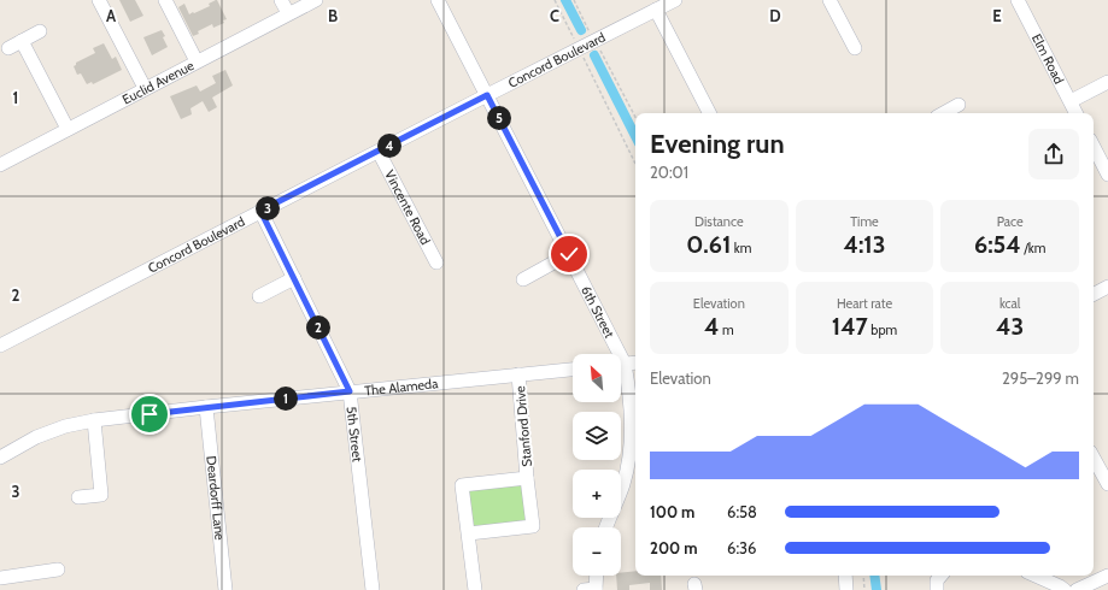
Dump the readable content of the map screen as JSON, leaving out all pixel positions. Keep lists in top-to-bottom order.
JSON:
{
  "streets": {
    "street": [
      "Elm Road",
      "Concord Boulevard",
      "Euclid Avenue",
      "Vincente Road",
      "6th Street",
      "The Alameda",
      "Stanford Drive",
      "5th Street",
      "Deardorff Lane"
    ]
  },
  "crossings": [
    ["Concord Boulevard", "Vincente Road"],
    ["Concord Boulevard", "6th Street"],
    ["Concord Boulevard", "5th Street"],
    ["The Alameda", "Stanford Drive"],
    ["The Alameda", "5th Street"],
    ["The Alameda", "Deardorff Lane"]
  ],
  "north": "top left",
  "page": {
    "pins": [
      "5",
      "4",
      "3",
      "2",
      "1"
    ],
    "heading": ["Evening run", "20:01"],
    "stats": [
      ["Distance", "0.61 km"],
      ["Time", "4:13"],
      ["Pace", "6:54 /km"],
      ["Elevation", "4 m"],
      ["Heart rate", "147 bpm"],
      ["kcal", "43"]
    ],
    "map_buttons": ["+", "−"],
    "chart": ["Elevation", "295–299 m"],
    "list": [
      {
        "name": "100 m",
        "note": "6:58"
      },
      {
        "name": "200 m",
        "note": "6:36"
      }
    ]
  },
  "grid": {
    "columns": [
      "A",
      "B",
      "C",
      "D",
      "E"
    ],
    "rows": ["1", "2", "3"]
  }
}
